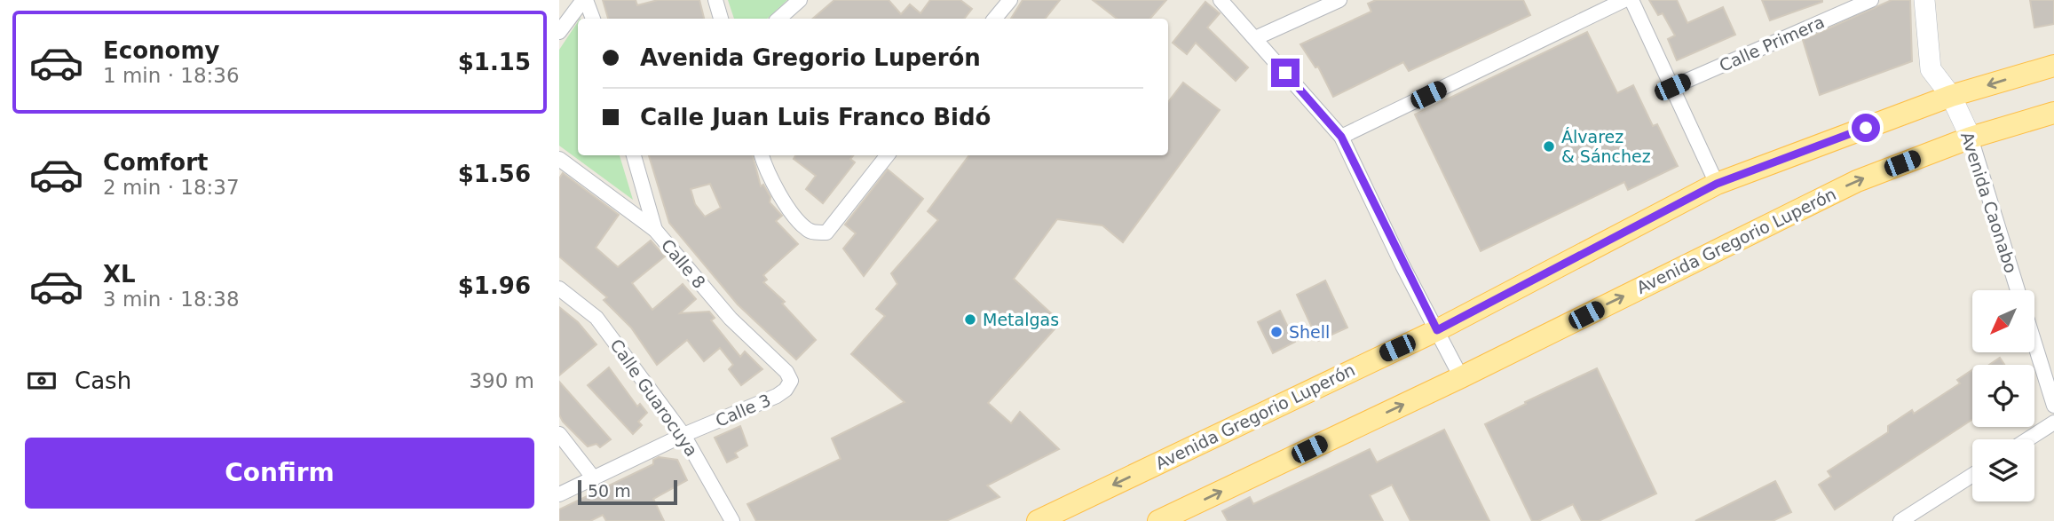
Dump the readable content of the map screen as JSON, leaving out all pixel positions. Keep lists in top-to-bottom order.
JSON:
{
  "streets": {
    "main road": ["Avenida Gregorio Luperón"],
    "street": [
      "Calle Primera",
      "Avenida Caonabo",
      "Calle 8",
      "Calle Guarocuya",
      "Calle 3"
    ]
  },
  "crossings": [
    ["Avenida Caonabo", "Avenida Gregorio Luperón"],
    ["Calle 8", "Calle 3"],
    ["Calle Guarocuya", "Calle 3"]
  ],
  "places": ["Álvarez & Sánchez", "Metalgas", "Shell"],
  "scale_bar": "50 m",
  "north": "bottom left",
  "page": {
    "list": [
      {
        "name": "Economy",
        "note": "1 min · 18:36",
        "value": "$1.15"
      },
      {
        "name": "Comfort",
        "note": "2 min · 18:37",
        "value": "$1.56"
      },
      {
        "name": "XL",
        "note": "3 min · 18:38",
        "value": "$1.96"
      }
    ],
    "banner": ["Avenida Gregorio Luperón", "Calle Juan Luis Franco Bidó"],
    "pay": ["Cash", "390 m"],
    "buttons": "Confirm",
    "scale": "50 m"
  }
}
